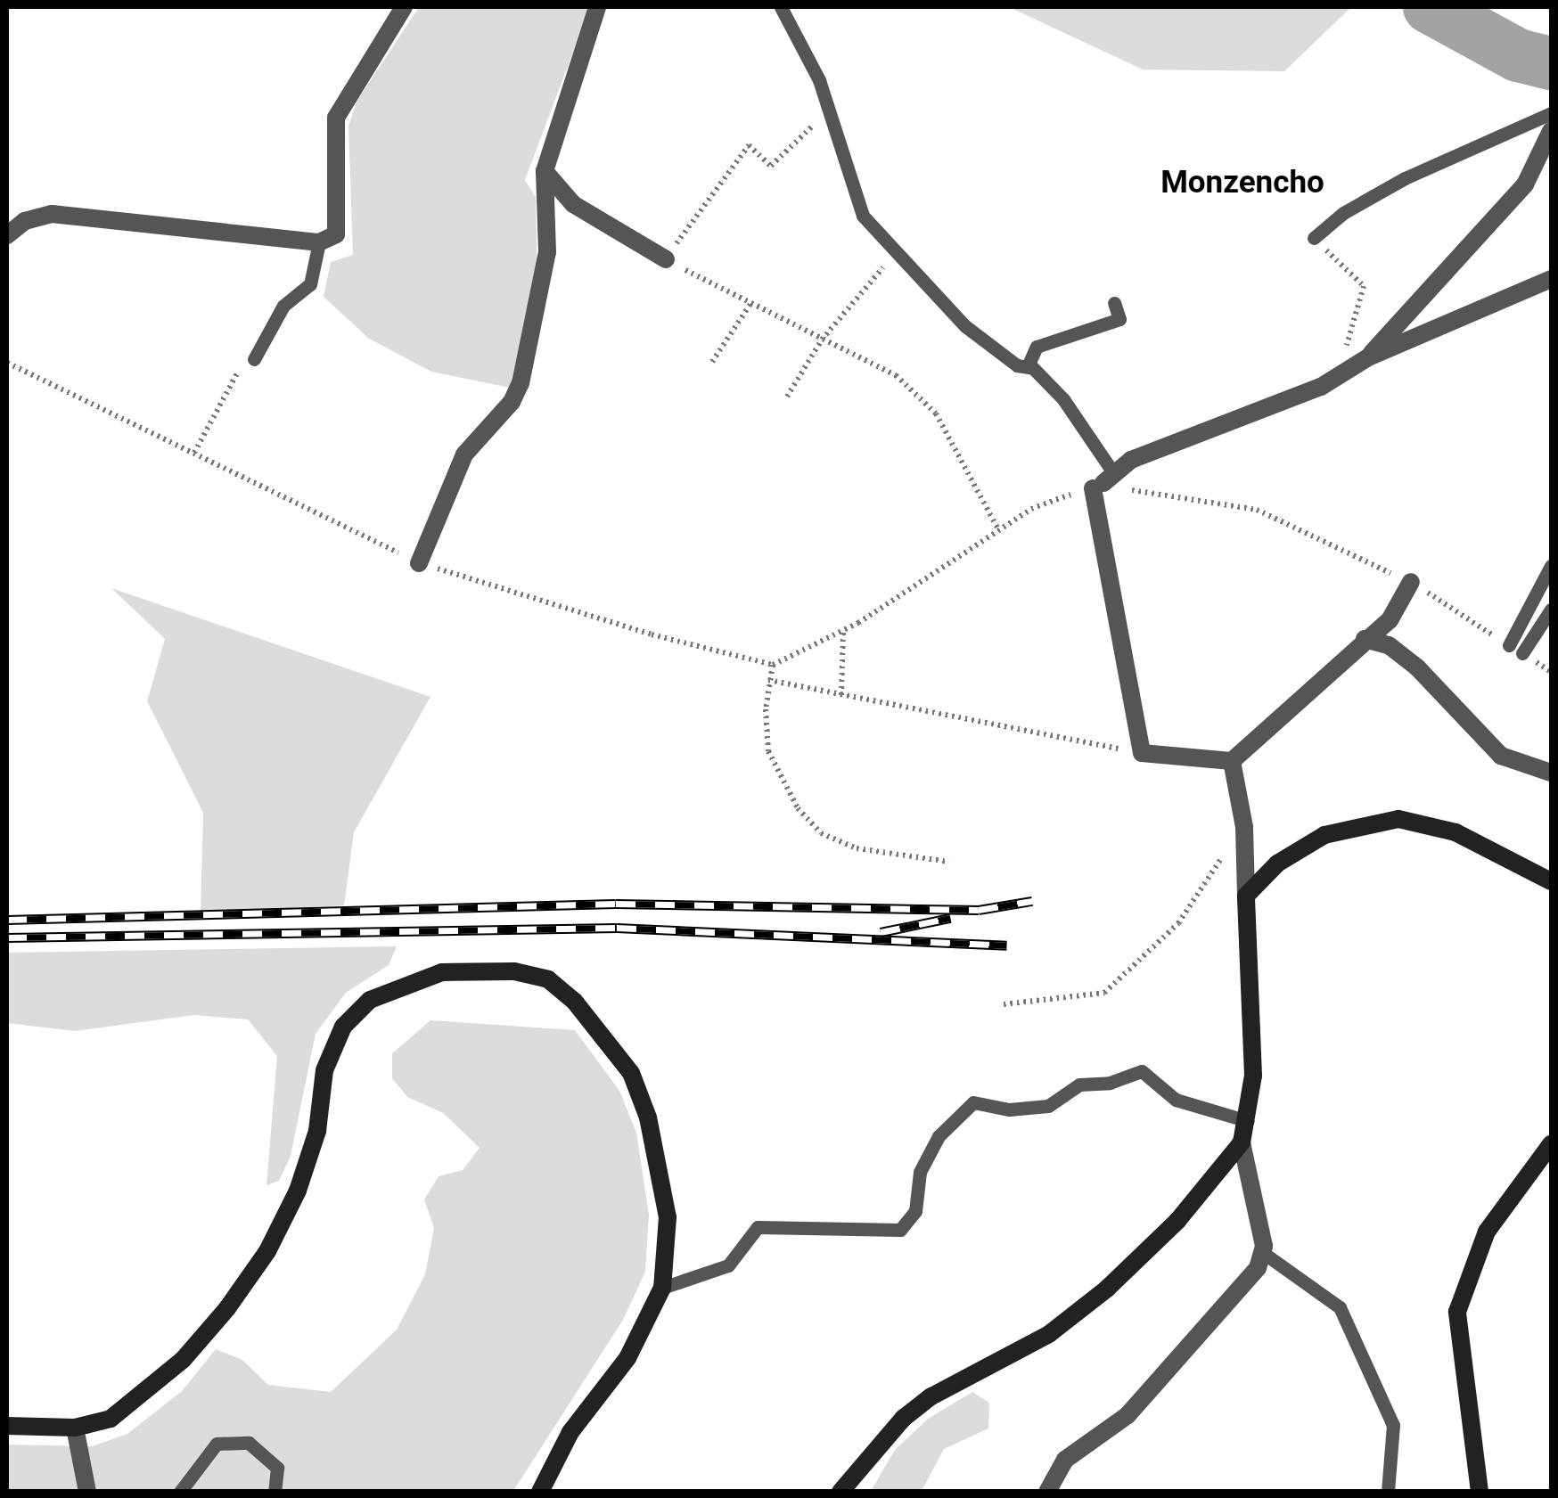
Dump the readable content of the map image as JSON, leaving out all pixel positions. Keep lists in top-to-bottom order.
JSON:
{
  "districts": ["Monzencho"]
}
